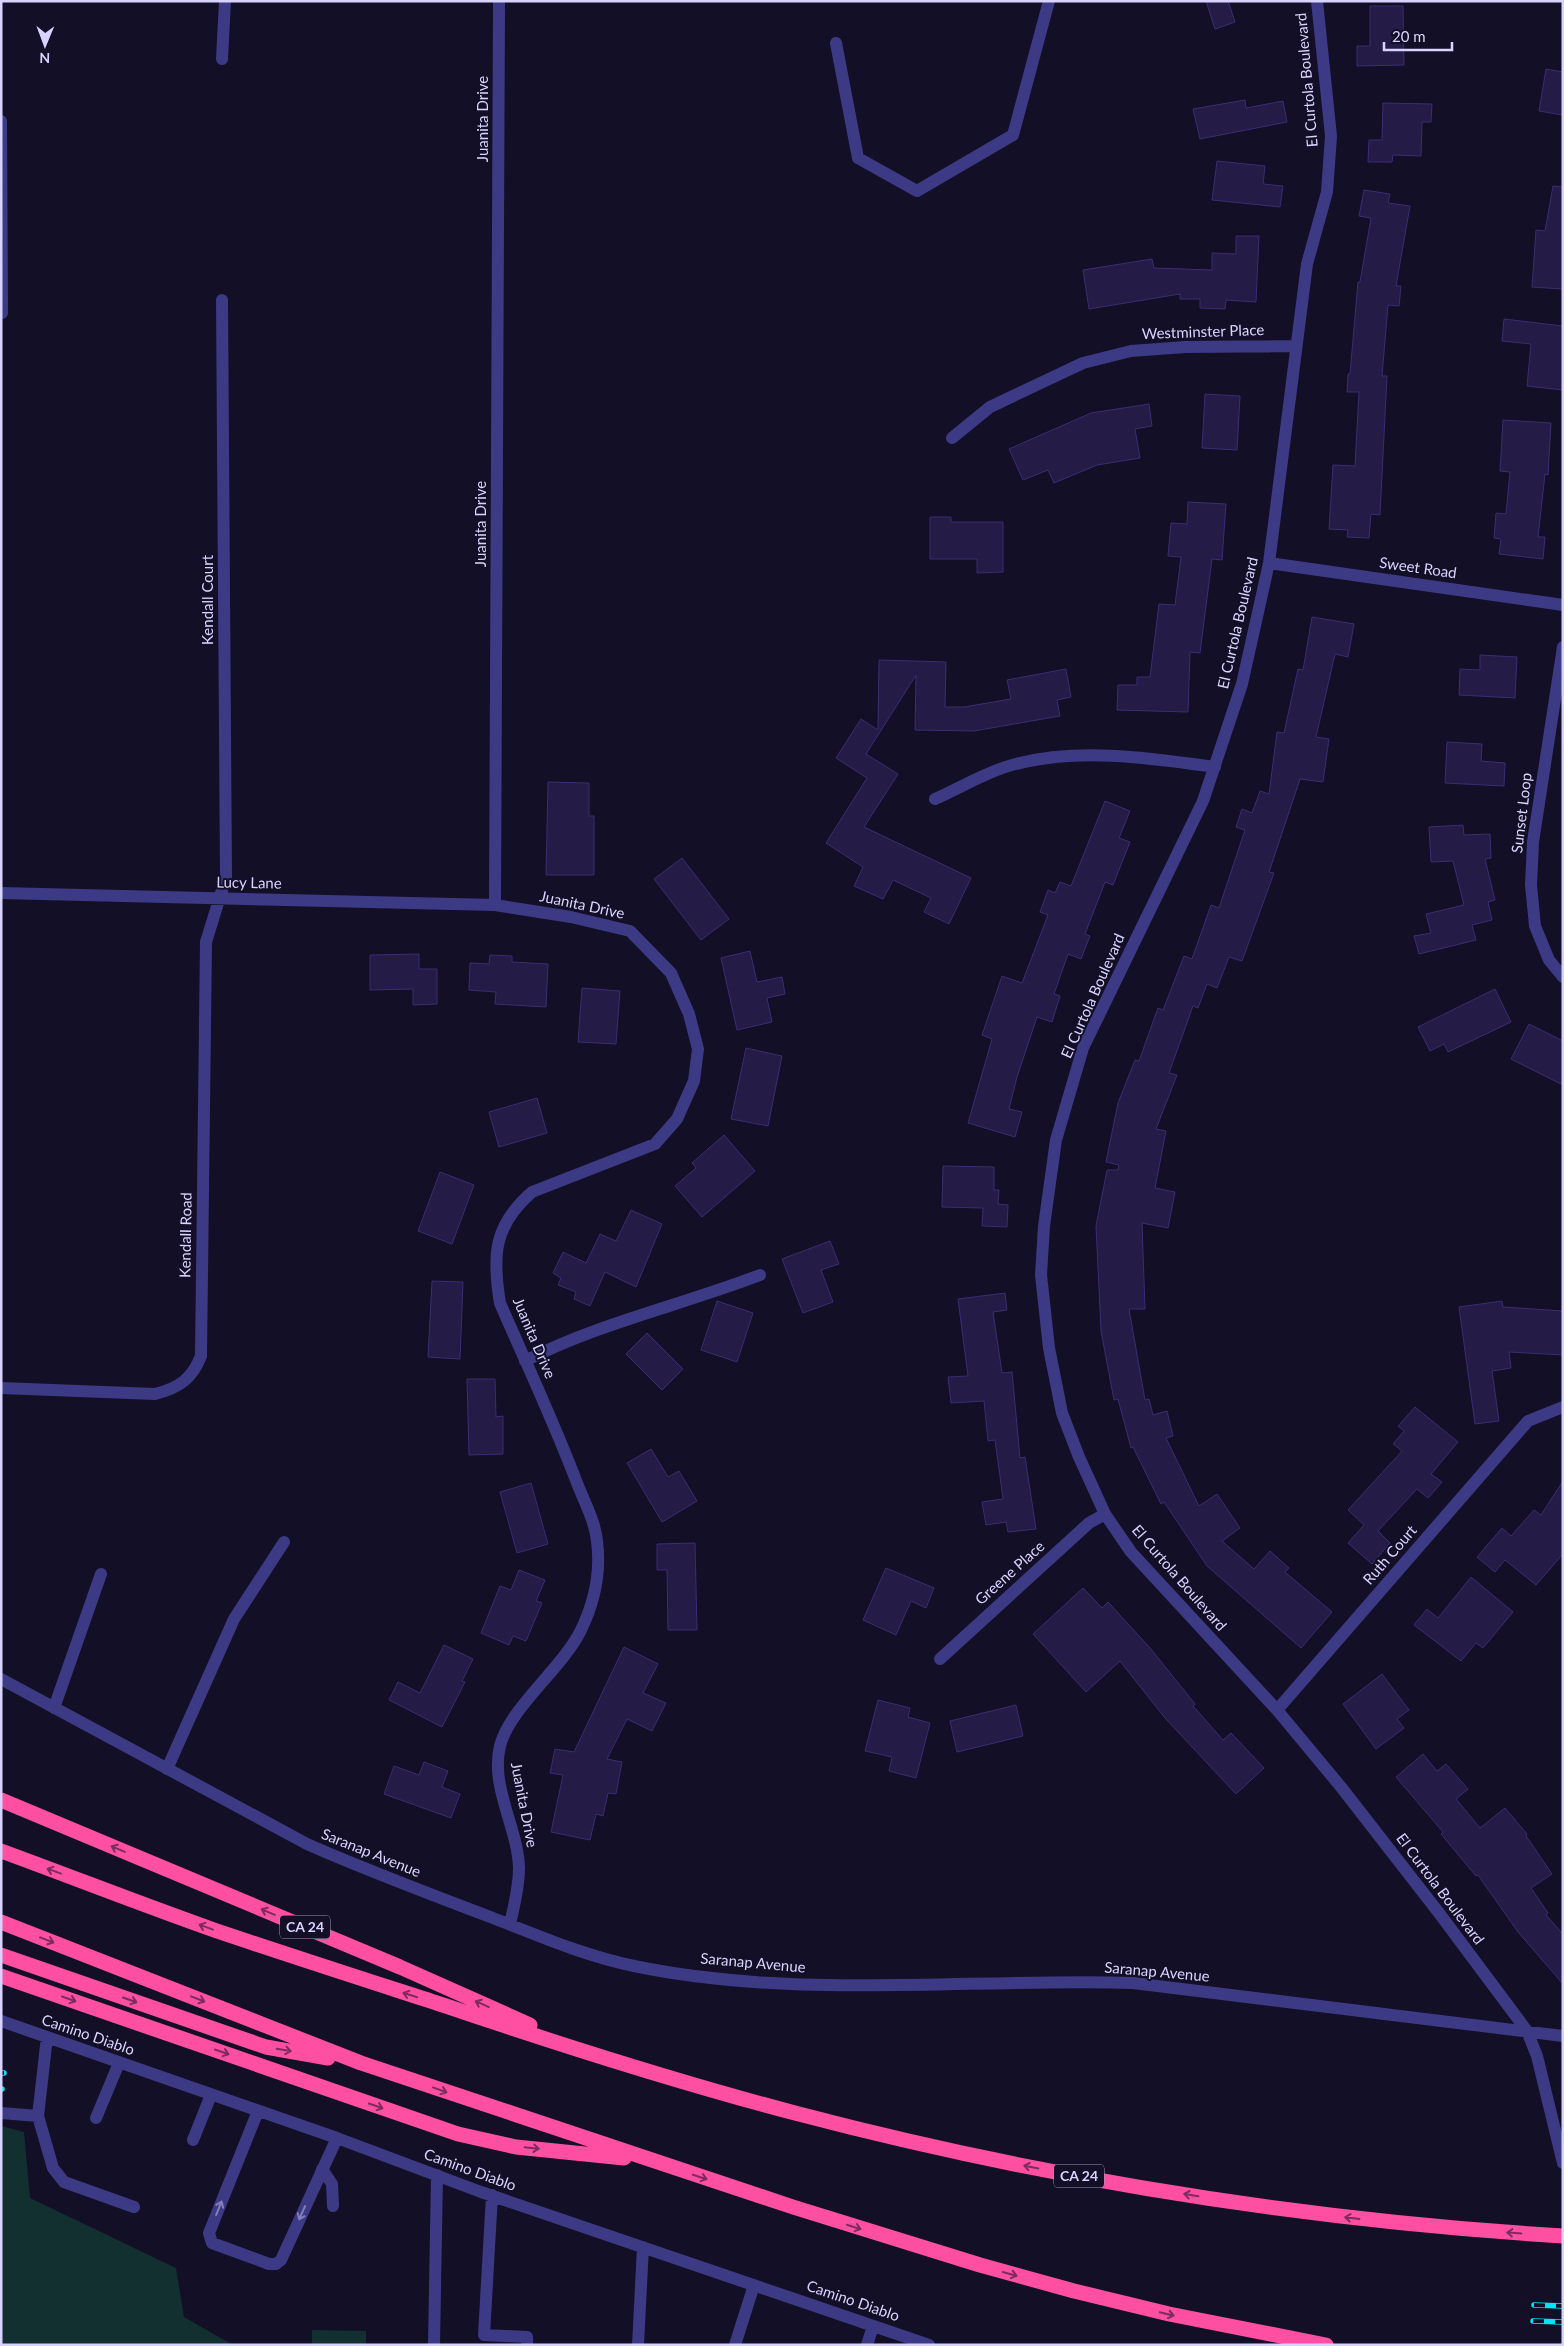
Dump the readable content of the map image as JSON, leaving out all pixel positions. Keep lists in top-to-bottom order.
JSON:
{
  "streets": {
    "highway": ["CA 24"],
    "street": [
      "El Curtola Boulevard",
      "Juanita Drive",
      "Westminster Place",
      "Sweet Road",
      "Kendall Court",
      "Sunset Loop",
      "Lucy Lane",
      "Kendall Road",
      "Ruth Court",
      "Greene Place",
      "Saranap Avenue",
      "Camino Diablo"
    ]
  },
  "crossings": [
    ["El Curtola Boulevard", "Westminster Place"],
    ["El Curtola Boulevard", "Sweet Road"],
    ["El Curtola Boulevard", "Ruth Court"],
    ["El Curtola Boulevard", "Greene Place"],
    ["El Curtola Boulevard", "Saranap Avenue"],
    ["Juanita Drive", "Lucy Lane"],
    ["Juanita Drive", "Saranap Avenue"],
    ["Kendall Court", "Lucy Lane"],
    ["Kendall Court", "Kendall Road"],
    ["Lucy Lane", "Kendall Road"]
  ],
  "scale_bar": "20 m",
  "north": "bottom"
}
